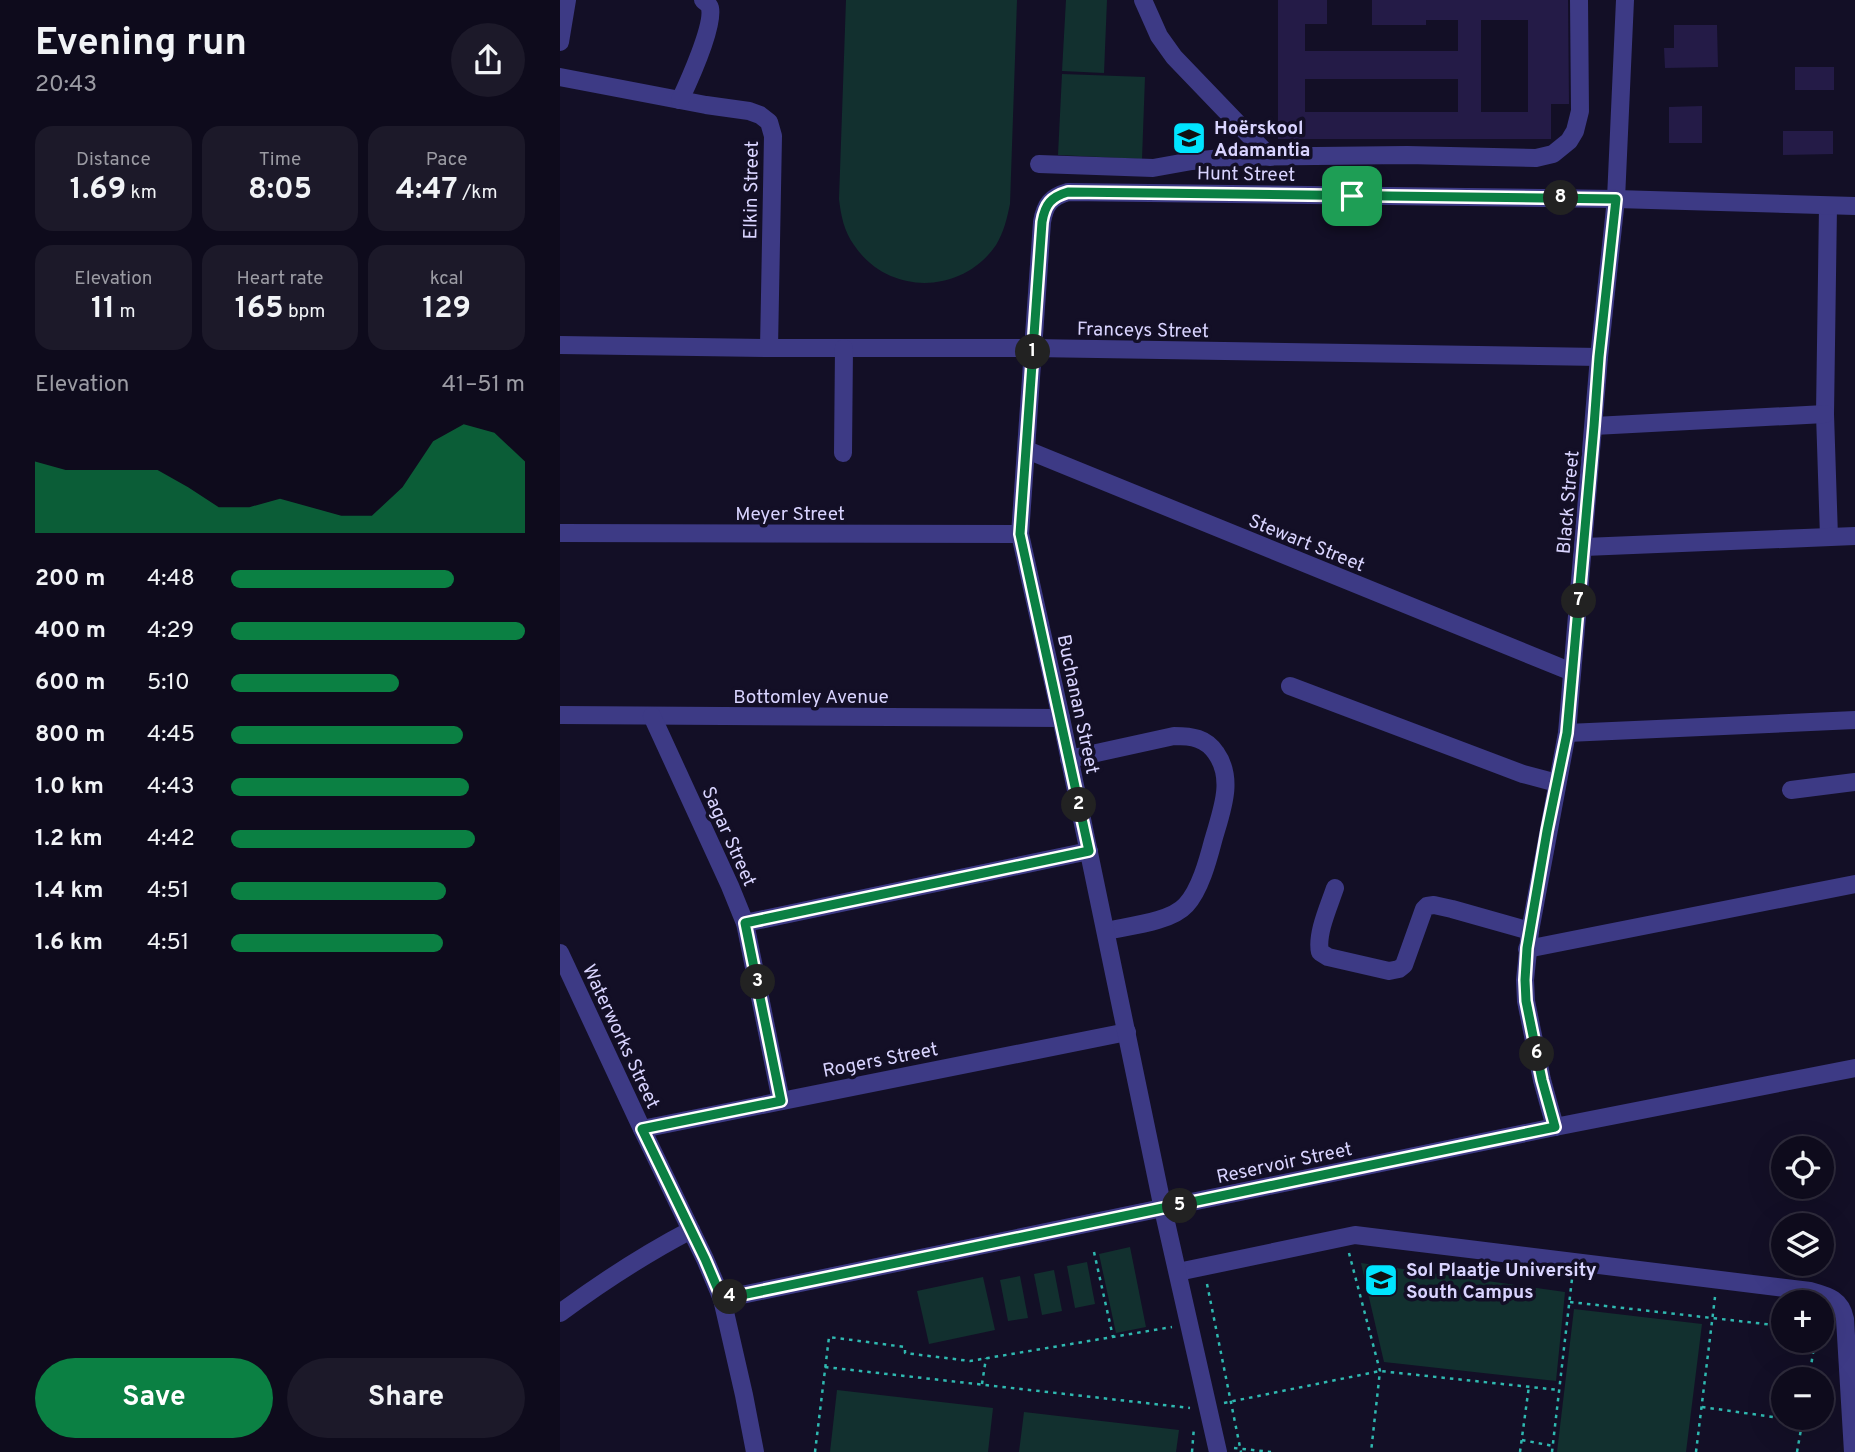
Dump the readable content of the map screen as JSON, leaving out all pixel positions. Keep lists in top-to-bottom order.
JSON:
{
  "streets": {
    "street": [
      "Hunt Street",
      "Elkin Street",
      "Franceys Street",
      "Black Street",
      "Meyer Street",
      "Stewart Street",
      "Bottomley Avenue",
      "Buchanan Street",
      "Sagar Street",
      "Waterworks Street",
      "Rogers Street",
      "Reservoir Street"
    ]
  },
  "crossings": [
    ["Hunt Street", "Black Street"],
    ["Hunt Street", "Buchanan Street"],
    ["Elkin Street", "Franceys Street"],
    ["Franceys Street", "Black Street"],
    ["Franceys Street", "Buchanan Street"],
    ["Black Street", "Stewart Street"],
    ["Black Street", "Reservoir Street"],
    ["Meyer Street", "Buchanan Street"],
    ["Stewart Street", "Buchanan Street"],
    ["Bottomley Avenue", "Buchanan Street"],
    ["Bottomley Avenue", "Sagar Street"],
    ["Buchanan Street", "Rogers Street"],
    ["Buchanan Street", "Reservoir Street"],
    ["Sagar Street", "Rogers Street"],
    ["Waterworks Street", "Rogers Street"],
    ["Waterworks Street", "Reservoir Street"]
  ],
  "places": {
    "school or university": ["Hoërskool Adamantia", "Sol Plaatje University South Campus"]
  },
  "page": {
    "heading": ["Evening run", "20:43"],
    "stats": [
      ["Distance", "1.69 km"],
      ["Time", "8:05"],
      ["Pace", "4:47 /km"],
      ["Elevation", "11 m"],
      ["Heart rate", "165 bpm"],
      ["kcal", "129"]
    ],
    "pins": [
      "8",
      "1",
      "7",
      "2",
      "3",
      "6",
      "5",
      "4"
    ],
    "chart": ["Elevation", "41–51 m"],
    "list": [
      {
        "name": "200 m",
        "note": "4:48"
      },
      {
        "name": "400 m",
        "note": "4:29"
      },
      {
        "name": "600 m",
        "note": "5:10"
      },
      {
        "name": "800 m",
        "note": "4:45"
      },
      {
        "name": "1.0 km",
        "note": "4:43"
      },
      {
        "name": "1.2 km",
        "note": "4:42"
      },
      {
        "name": "1.4 km",
        "note": "4:51"
      },
      {
        "name": "1.6 km",
        "note": "4:51"
      }
    ],
    "map_buttons": ["+", "−"],
    "buttons": ["Save", "Share"]
  }
}
